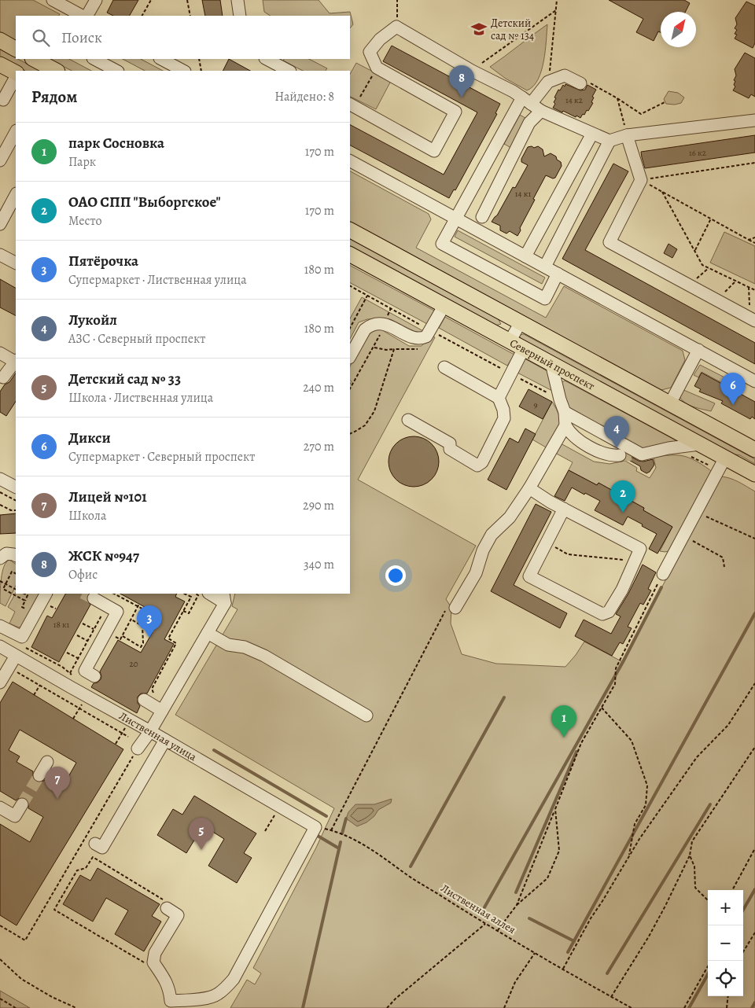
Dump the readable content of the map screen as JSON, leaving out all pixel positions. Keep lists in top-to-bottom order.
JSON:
{
  "streets": {
    "main road": ["Северный проспект"],
    "street": ["Лиственная улица"],
    "path": ["Лиственная аллея"]
  },
  "crossings": [
    ["Лиственная улица", "Лиственная аллея"]
  ],
  "places": {
    "school or university": ["Детский сад № 134"]
  },
  "house_numbers": [
    "14 к2",
    "16 к2",
    "14 к1",
    "9",
    "18 к1",
    "20"
  ],
  "north": "top right",
  "page": {
    "search": "Поиск",
    "pins": [
      "8",
      "6",
      "4",
      "2",
      "3",
      "1",
      "7",
      "5"
    ],
    "heading": ["Рядом", "Найдено: 8"],
    "list": [
      {
        "mark": "1",
        "name": "парк Сосновка",
        "note": "Парк",
        "value": "170 m"
      },
      {
        "mark": "2",
        "name": "ОАО СПП \"Выборгское\"",
        "note": "Место",
        "value": "170 m"
      },
      {
        "mark": "3",
        "name": "Пятёрочка",
        "note": "Супермаркет · Лиственная улица",
        "value": "180 m"
      },
      {
        "mark": "4",
        "name": "Лукойл",
        "note": "АЗС · Северный проспект",
        "value": "180 m"
      },
      {
        "mark": "5",
        "name": "Детский сад № 33",
        "note": "Школа · Лиственная улица",
        "value": "240 m"
      },
      {
        "mark": "6",
        "name": "Дикси",
        "note": "Супермаркет · Северный проспект",
        "value": "270 m"
      },
      {
        "mark": "7",
        "name": "Лицей №101",
        "note": "Школа",
        "value": "290 m"
      },
      {
        "mark": "8",
        "name": "ЖСК №947",
        "note": "Офис",
        "value": "340 m"
      }
    ],
    "map_buttons": ["+", "−"]
  }
}
